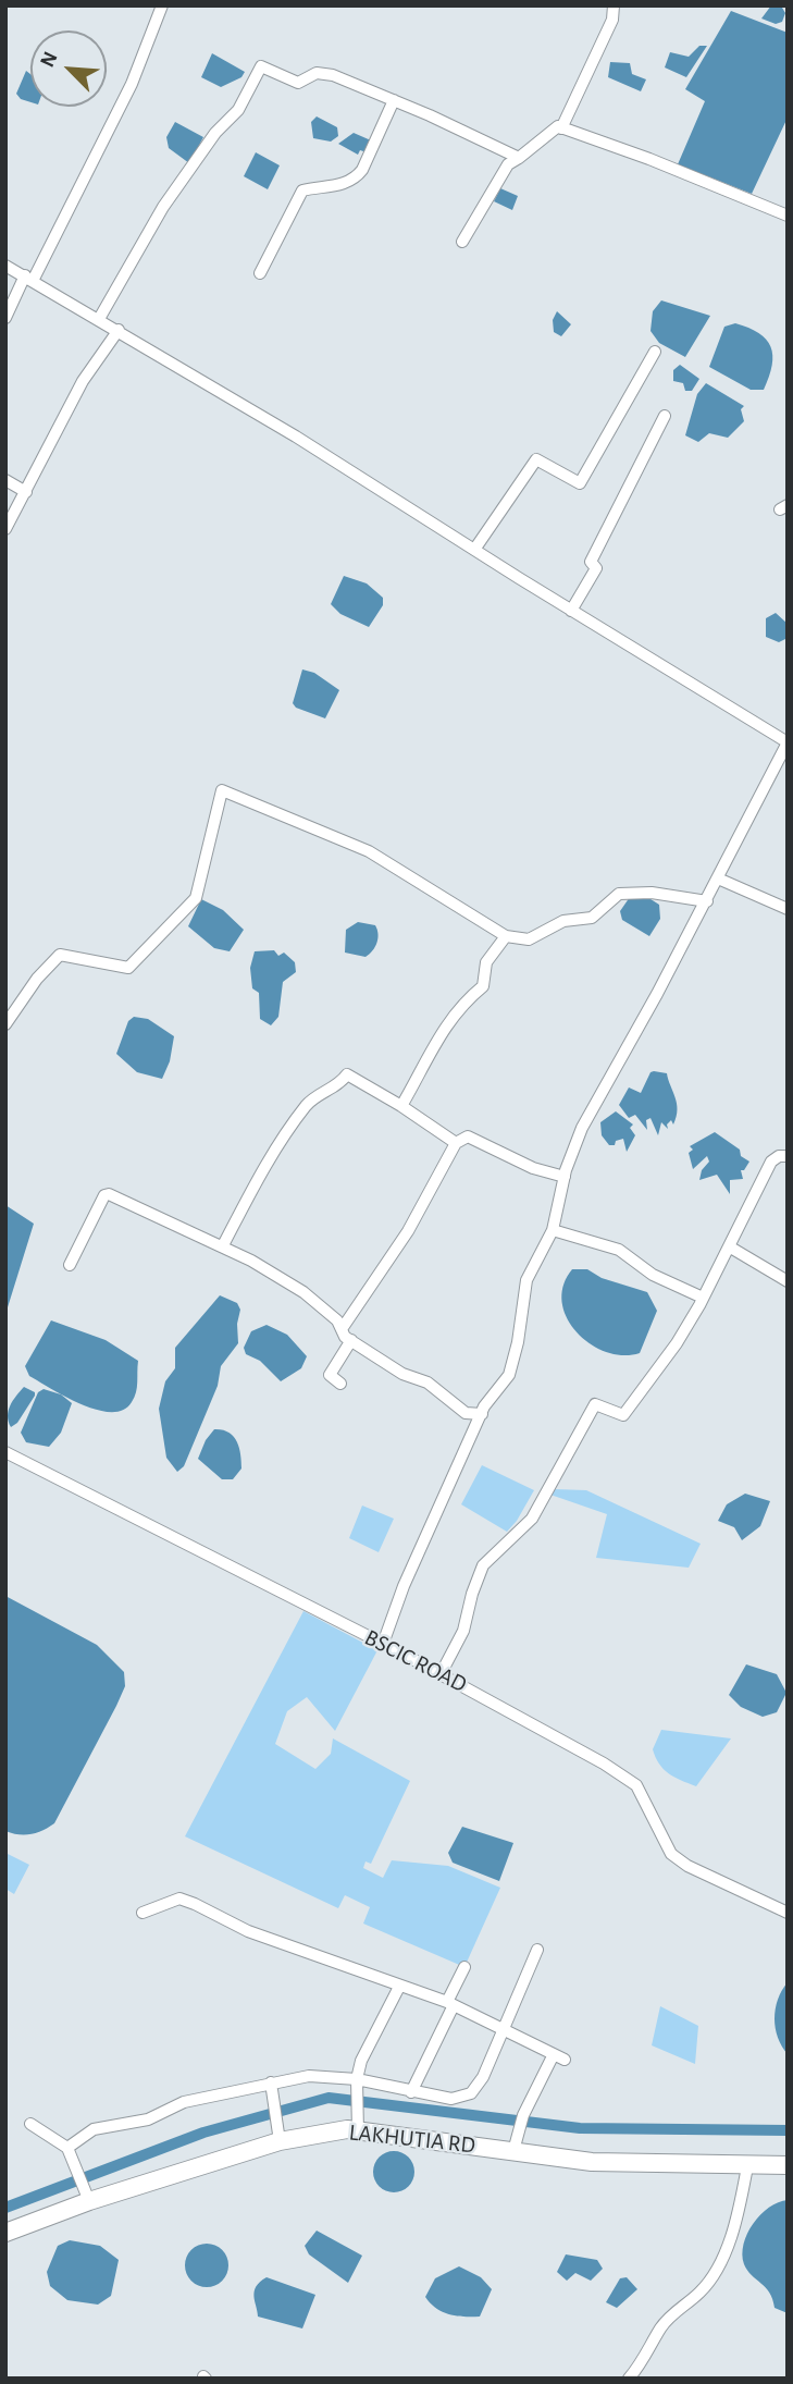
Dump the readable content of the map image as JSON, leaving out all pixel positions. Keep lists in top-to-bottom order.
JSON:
{
  "streets": {
    "street": ["BSCIC ROAD", "LAKHUTIA RD"]
  },
  "north": "top left"
}
